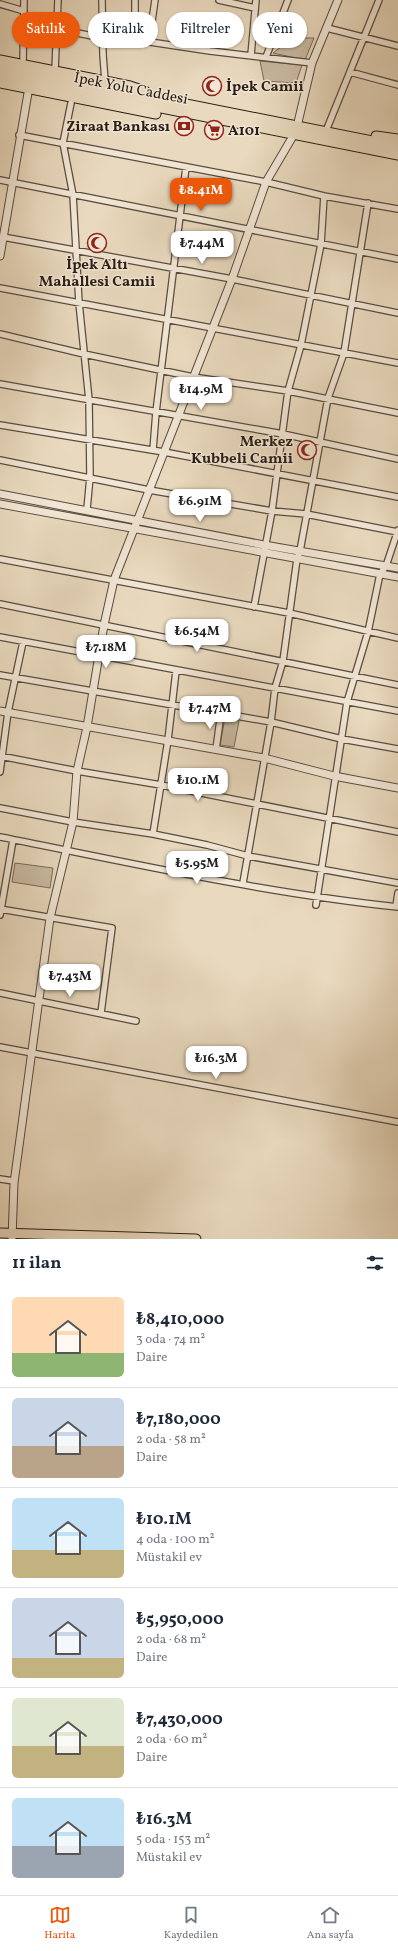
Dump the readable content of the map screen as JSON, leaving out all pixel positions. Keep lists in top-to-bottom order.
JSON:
{
  "streets": {
    "highway": ["İpek Yolu Caddesi"]
  },
  "places": {
    "mosque": ["İpek Camii", "İpek Altı Mahallesi Camii", "Merkez Kubbeli Camii"],
    "bank": ["Ziraat Bankası"],
    "supermarket": ["A101"]
  },
  "page": {
    "chip": [
      "Satılık",
      "Kiralık",
      "Filtreler",
      "Yeni"
    ],
    "price": [
      "₺8.41M",
      "₺7.44M",
      "₺14.9M",
      "₺6.91M",
      "₺6.54M",
      "₺7.18M",
      "₺7.47M",
      "₺10.1M",
      "₺5.95M",
      "₺7.43M",
      "₺16.3M"
    ],
    "heading": "11 ilan",
    "list": [
      {
        "name": "₺8,410,000",
        "note": "3 oda · 74 m² · Daire"
      },
      {
        "name": "₺7,180,000",
        "note": "2 oda · 58 m² · Daire"
      },
      {
        "name": "₺10.1M",
        "note": "4 oda · 100 m² · Müstakil ev"
      },
      {
        "name": "₺5,950,000",
        "note": "2 oda · 68 m² · Daire"
      },
      {
        "name": "₺7,430,000",
        "note": "2 oda · 60 m² · Daire"
      },
      {
        "name": "₺16.3M",
        "note": "5 oda · 153 m² · Müstakil ev"
      }
    ],
    "tabs": ["Harita", "Kaydedilen", "Ana sayfa"]
  }
}
